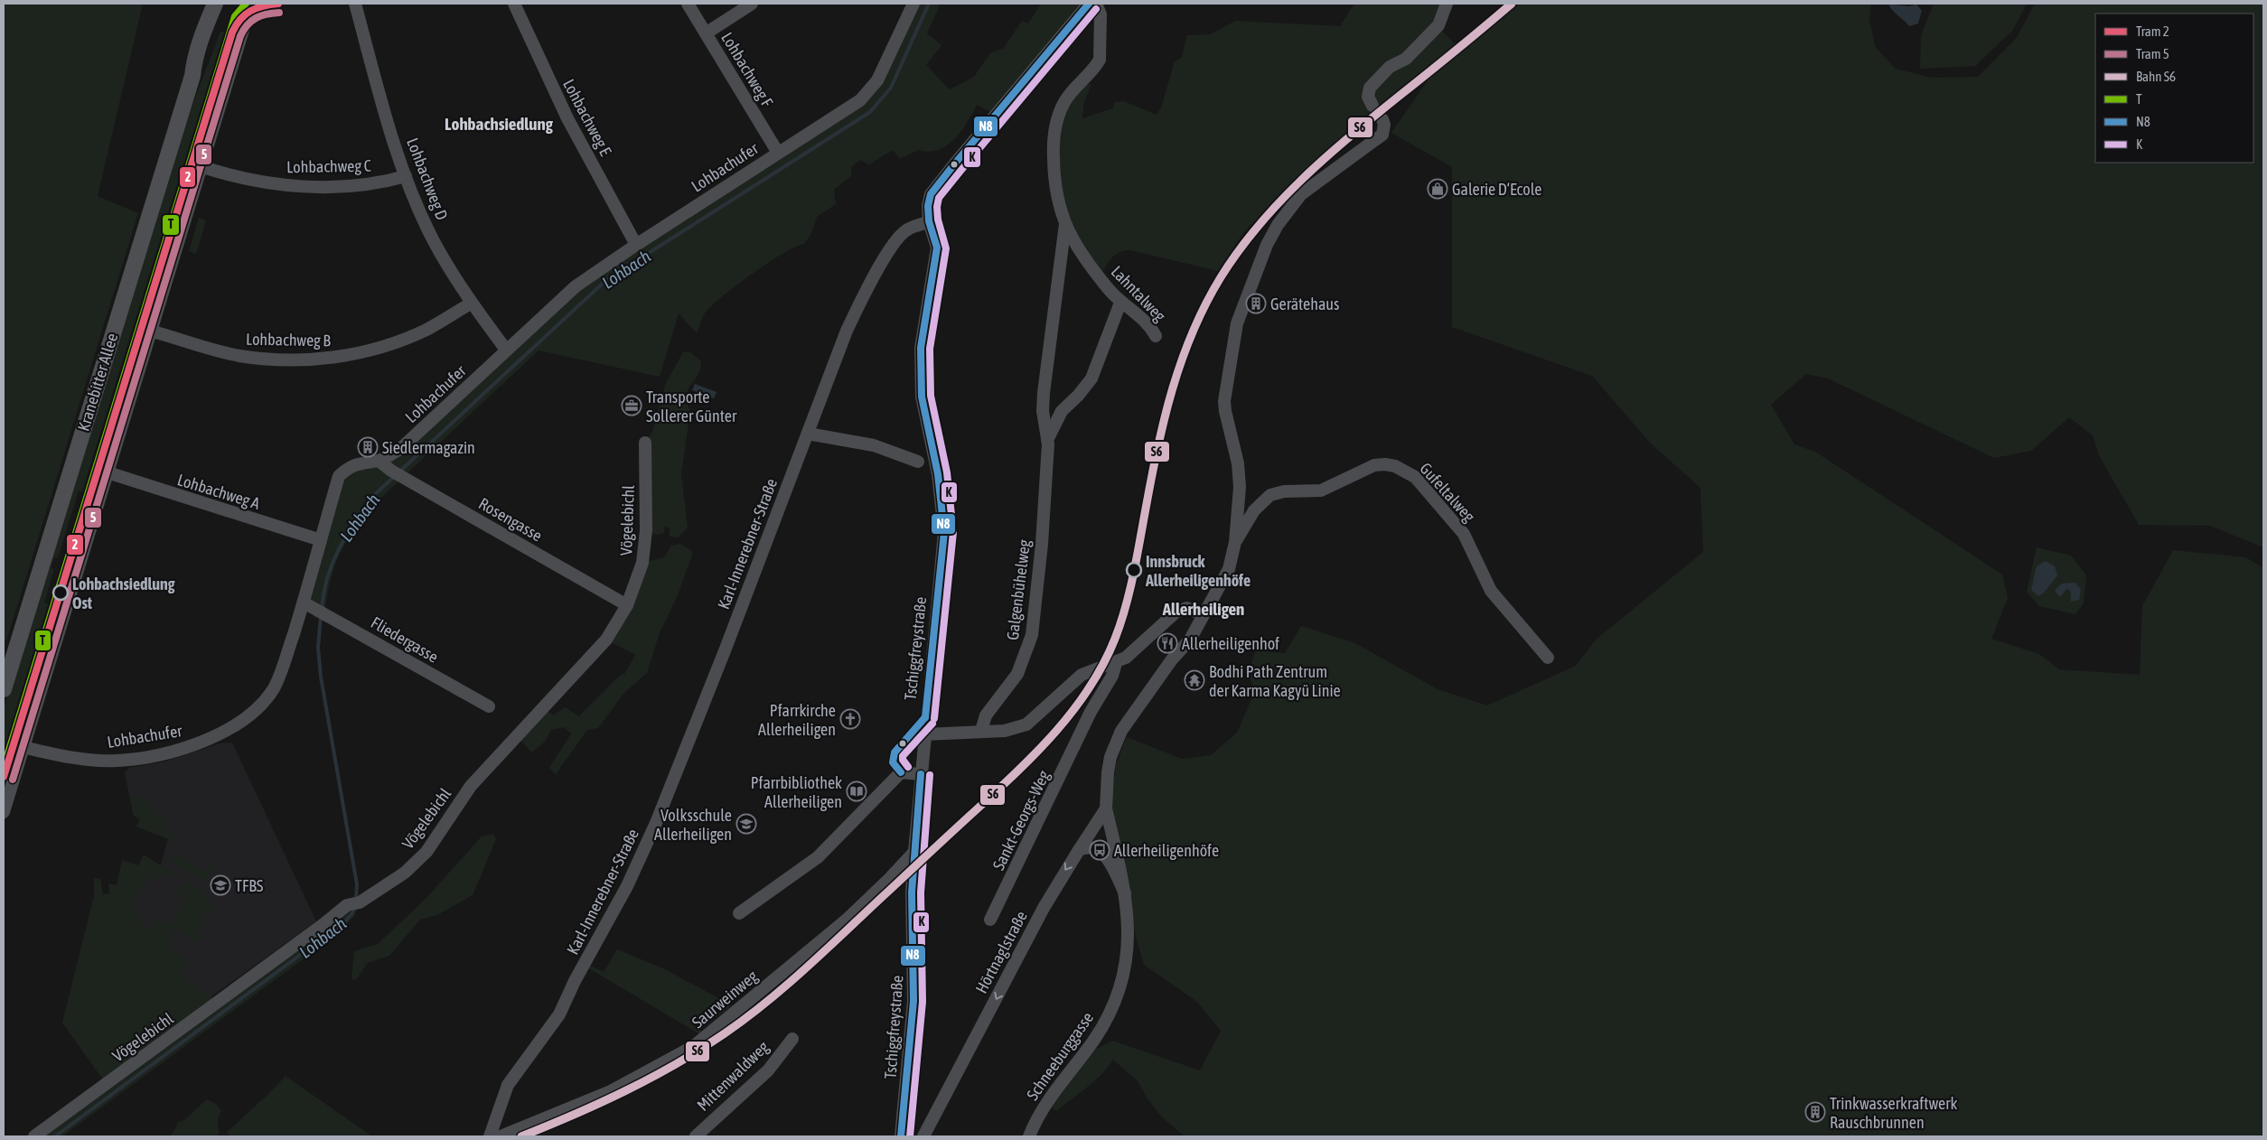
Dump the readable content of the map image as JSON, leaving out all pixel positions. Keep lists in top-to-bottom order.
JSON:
{
  "streets": {
    "main road": ["Kranebitter Allee"],
    "street": [
      "Lohbachweg F",
      "Lohbachweg E",
      "Lohbachweg C",
      "Lohbachufer",
      "Lohbachweg D",
      "Lahntalweg",
      "Lohbachweg B",
      "Lohbachweg A",
      "Gufeltalweg",
      "Rosengasse",
      "Vögelebichl",
      "Karl-Innerebner-Straße",
      "Galgenbühelweg",
      "Fliedergasse",
      "Tschiggfreystraße",
      "Sankt-Georgs-Weg",
      "Hörtnaglstraße",
      "Saurweinweg",
      "Schneeburggasse",
      "Mittenwaldweg"
    ]
  },
  "crossings": [
    ["Lohbachweg F", "Lohbachufer"],
    ["Lohbachweg E", "Lohbachufer"],
    ["Lohbachweg C", "Lohbachweg D"],
    ["Lohbachufer", "Lohbachweg D"],
    ["Lohbachufer", "Lohbachweg A"],
    ["Lohbachufer", "Rosengasse"],
    ["Lohbachufer", "Fliedergasse"],
    ["Lohbachweg D", "Lohbachweg B"],
    ["Lahntalweg", "Galgenbühelweg"],
    ["Gufeltalweg", "Schneeburggasse"],
    ["Rosengasse", "Vögelebichl"],
    ["Karl-Innerebner-Straße", "Tschiggfreystraße"],
    ["Tschiggfreystraße", "Saurweinweg"],
    ["Hörtnaglstraße", "Schneeburggasse"]
  ],
  "one_way": ["Hörtnaglstraße"],
  "districts": ["Lohbachsiedlung", "Allerheiligen"],
  "water": ["Lohbach"],
  "places": {
    "shop": ["Galerie D‘Ecole"],
    "building": ["Gerätehaus", "Siedlermagazin", "Trinkwasserkraftwerk Rauschbrunnen"],
    "office": ["Transporte Sollerer Günter"],
    "other": ["Innsbruck Allerheiligenhöfe", "Lohbachsiedlung Ost"],
    "restaurant": ["Allerheiligenhof"],
    "temple": ["Bodhi Path Zentrum der Karma Kagyü Linie"],
    "church": ["Pfarrkirche Allerheiligen"],
    "library": ["Pfarrbibliothek Allerheiligen"],
    "school or university": ["Volksschule Allerheiligen", "TFBS"],
    "bus stop": ["Allerheiligenhöfe"]
  },
  "lines": [
    "tram line 2",
    "rail line S6",
    "transit line T",
    "transit line N8",
    "transit line K",
    "tram line 5"
  ],
  "legend": [
    "Tram 2",
    "Tram 5",
    "Bahn S6",
    "T",
    "N8",
    "K"
  ]
}
